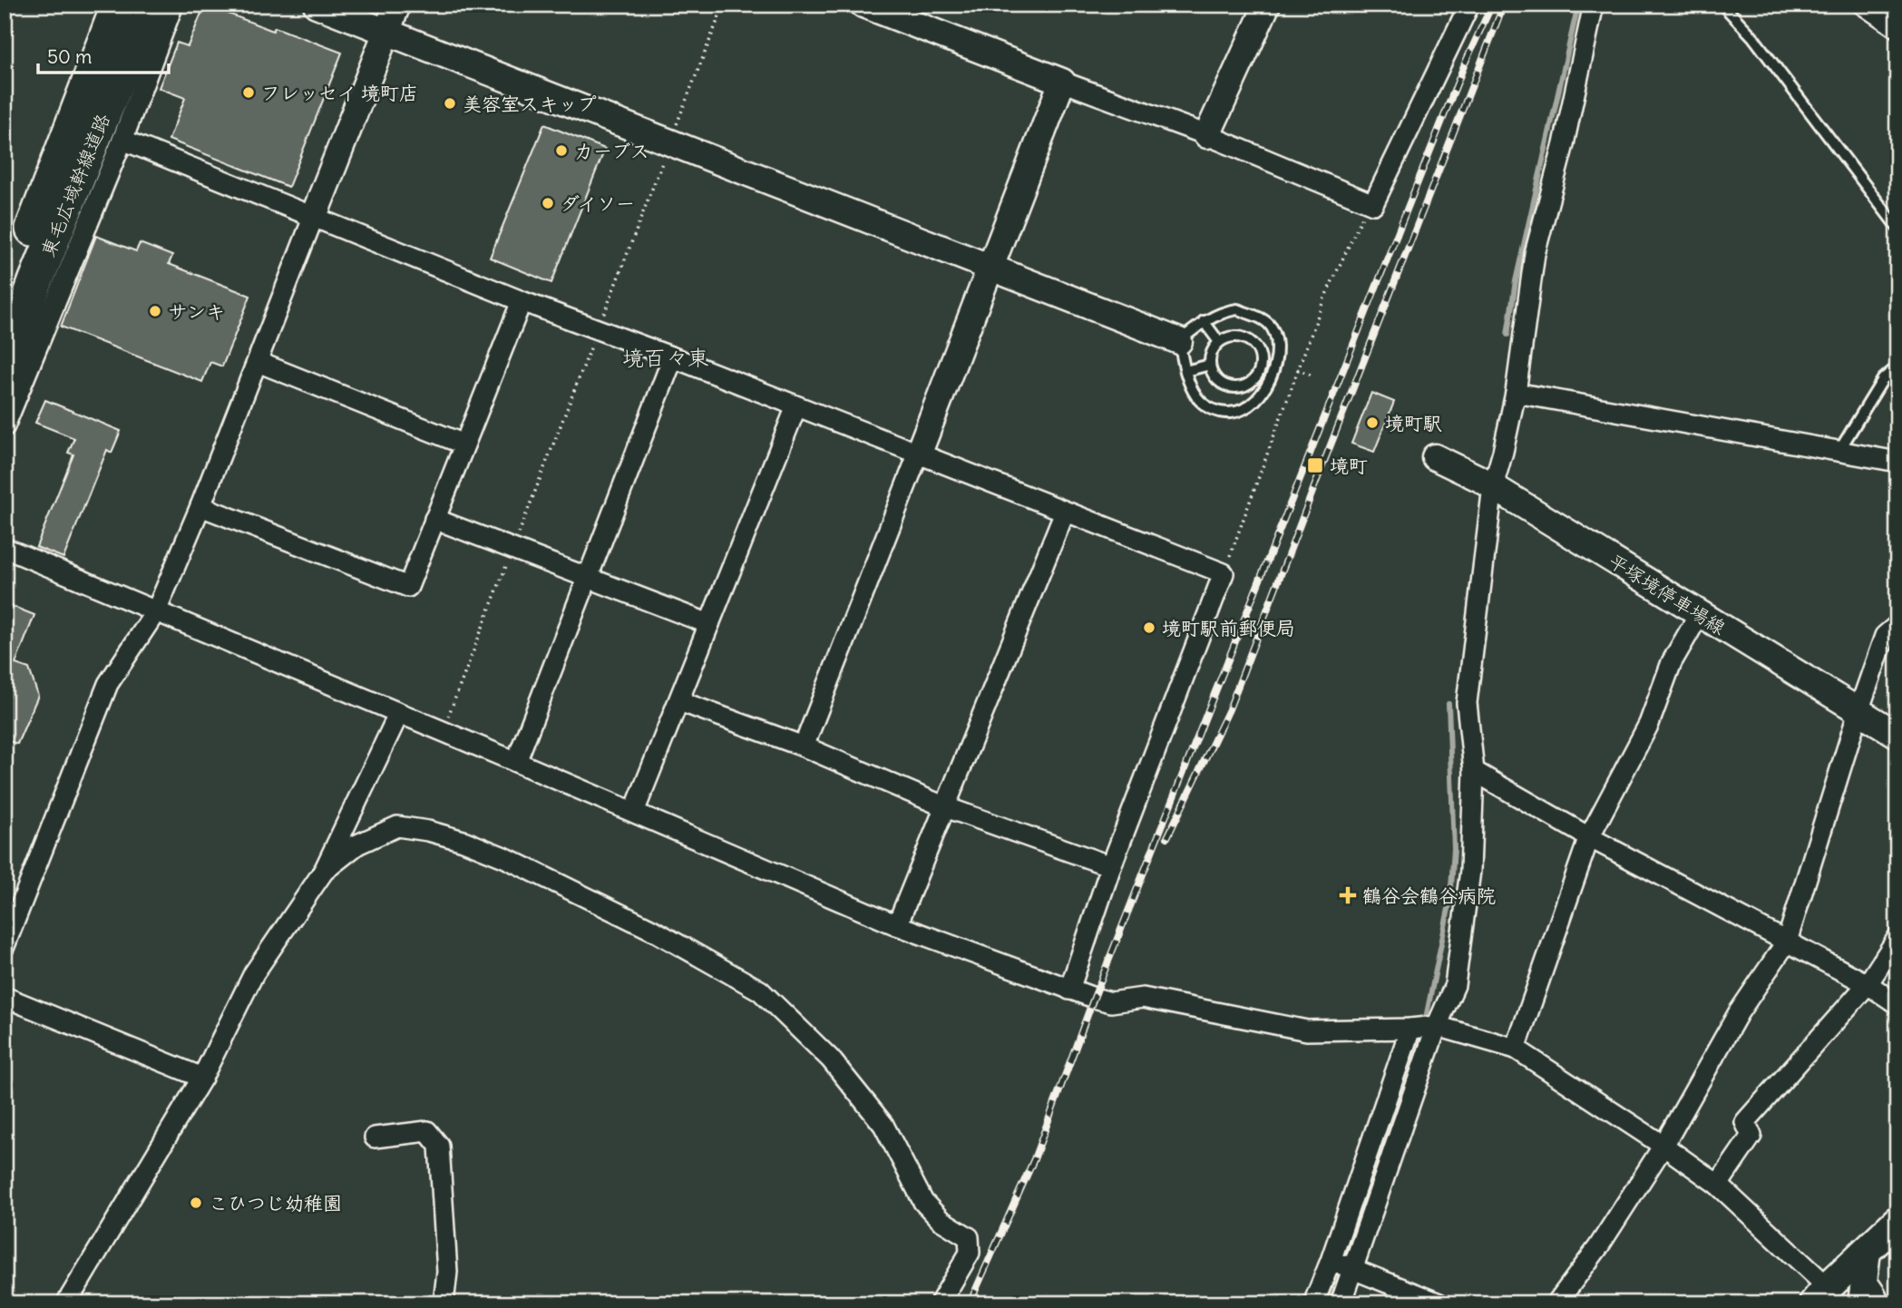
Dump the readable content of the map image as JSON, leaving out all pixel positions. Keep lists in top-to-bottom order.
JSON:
{
  "streets": {
    "highway": ["東毛広域幹線道路"],
    "street": ["平塚境停車場線"]
  },
  "districts": ["境百々東"],
  "places": {
    "other": [
      "フレッセイ 境町店",
      "美容室スキップ",
      "カーブス",
      "ダイソー",
      "サンキ",
      "境町駅",
      "境町駅前郵便局",
      "こひつじ幼稚園"
    ],
    "transit": ["境町"],
    "health": ["鶴谷会鶴谷病院"]
  },
  "scale_bar": "50 m"
}
